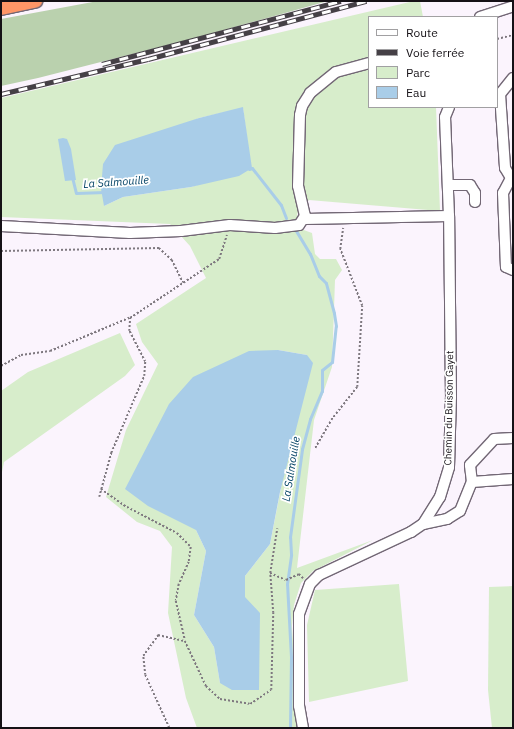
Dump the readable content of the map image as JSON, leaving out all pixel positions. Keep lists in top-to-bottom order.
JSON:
{
  "streets": {
    "street": ["Chemin du Buisson Gayet"]
  },
  "water": ["La Salmouille"],
  "legend": [
    "Route",
    "Voie ferrée",
    "Parc",
    "Eau"
  ]
}
